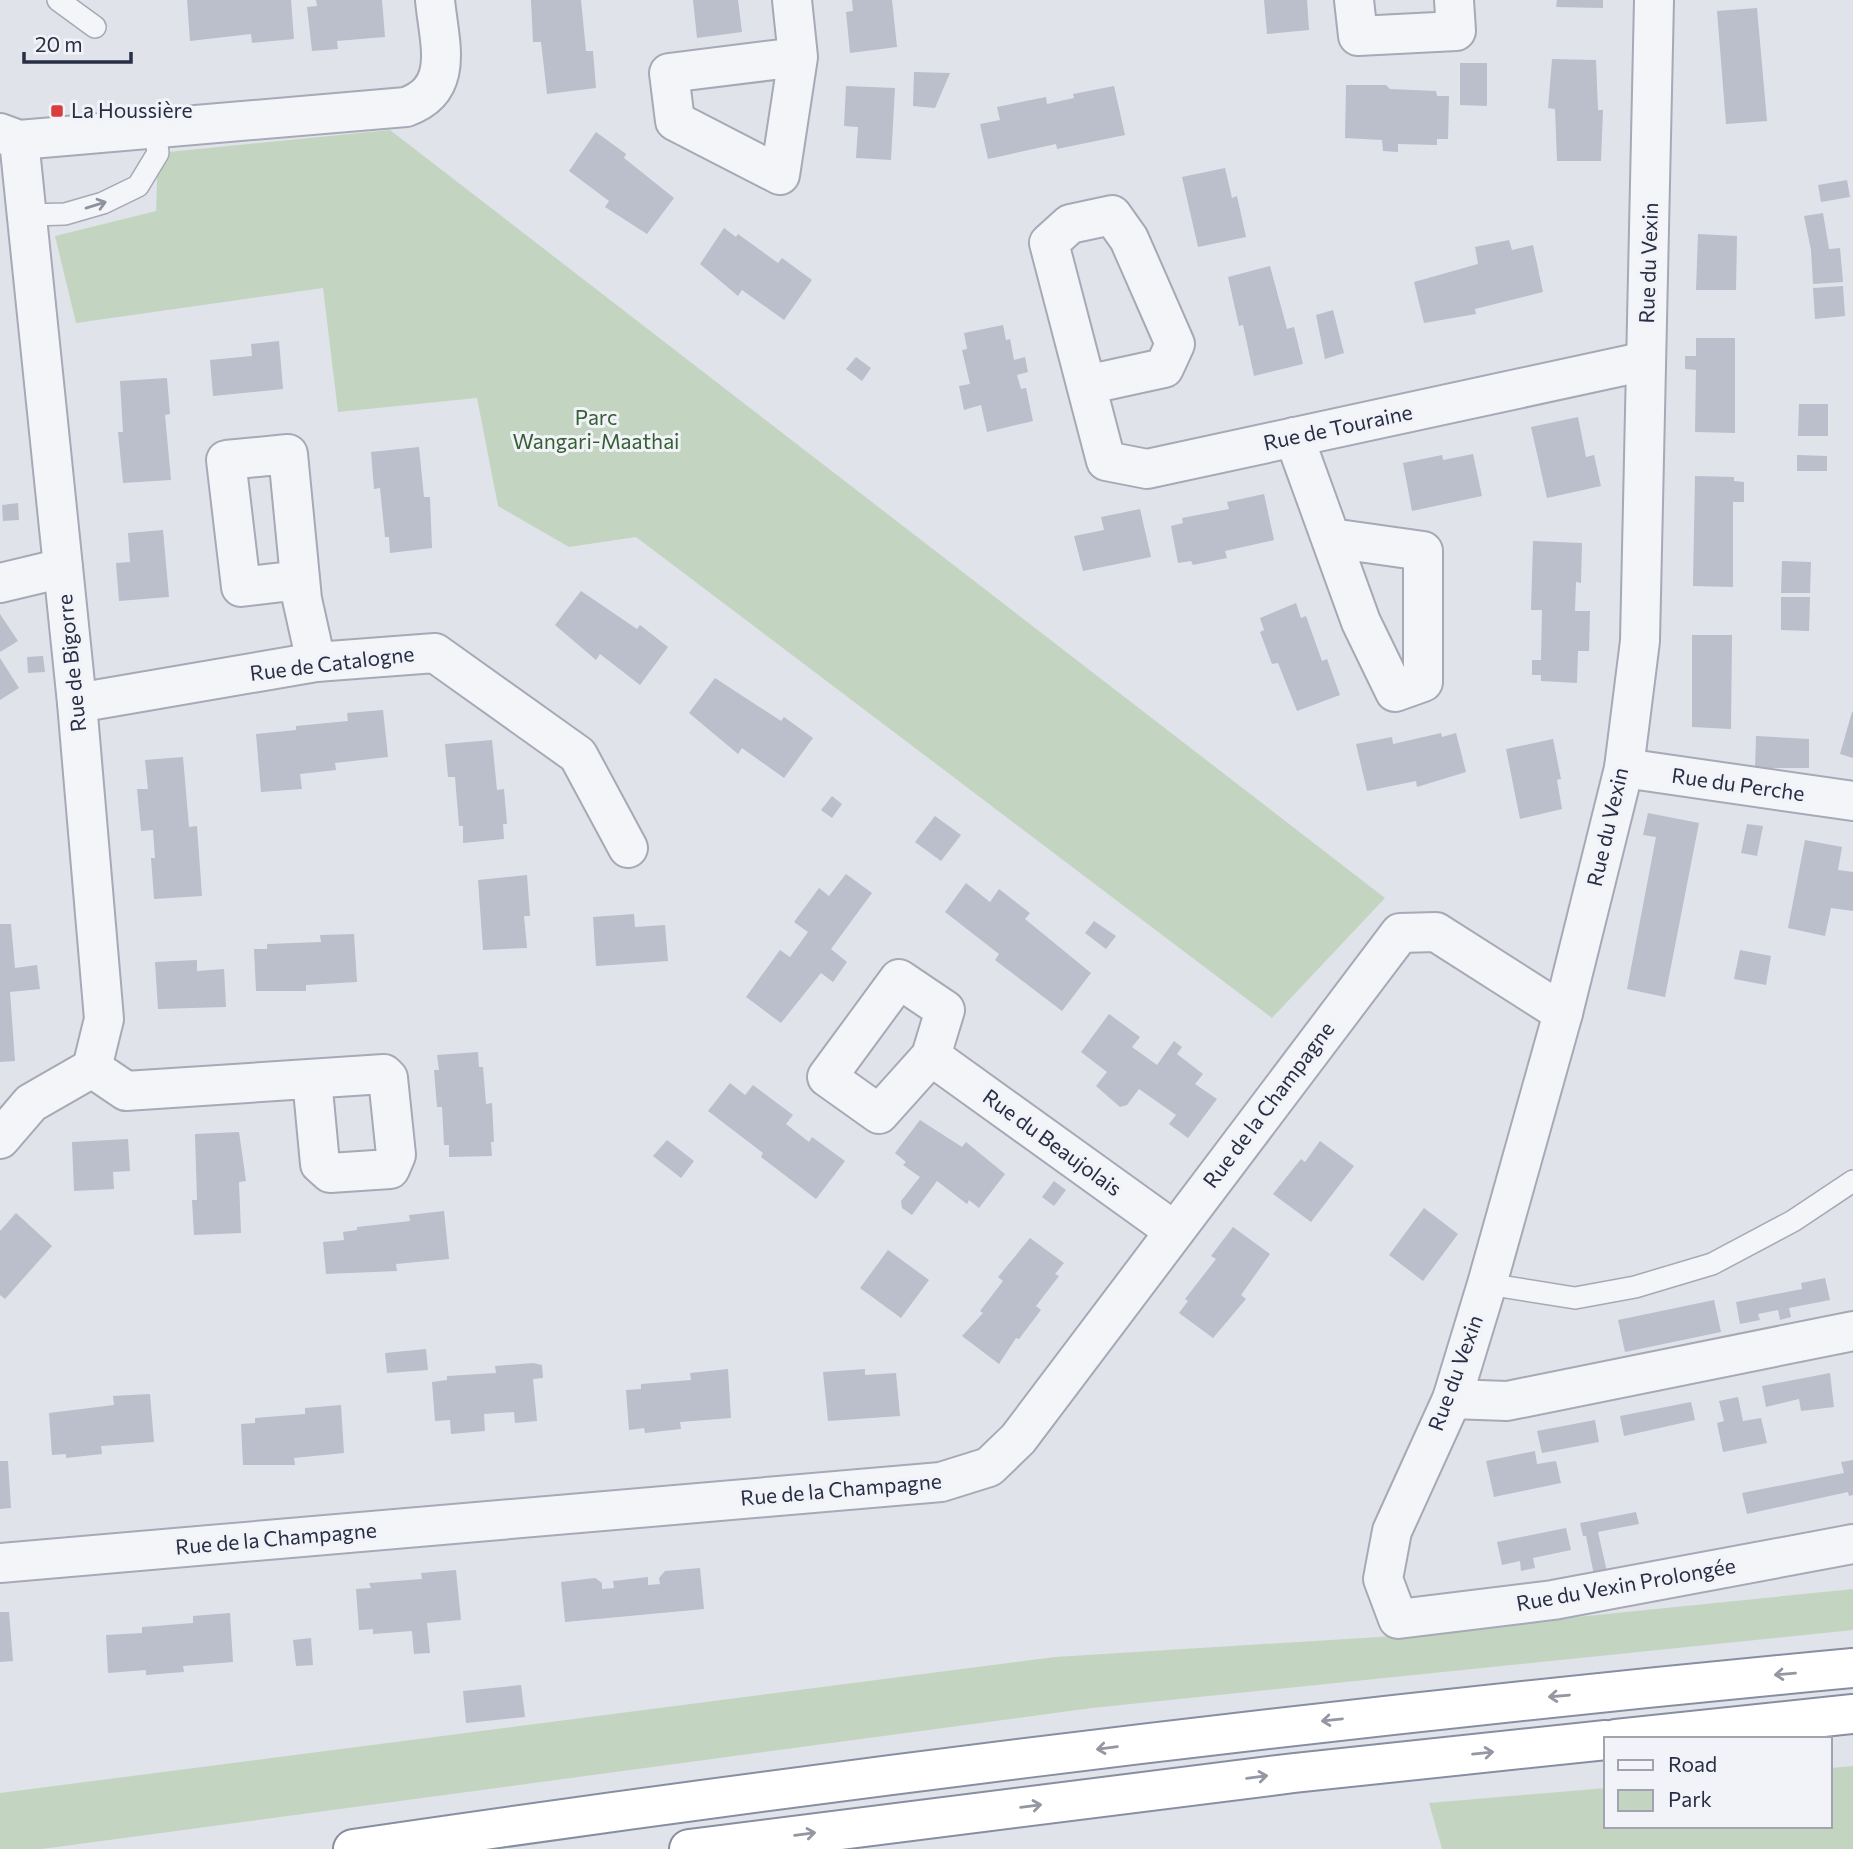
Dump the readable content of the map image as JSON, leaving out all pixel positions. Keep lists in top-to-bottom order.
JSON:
{
  "streets": {
    "street": [
      "Rue du Vexin",
      "Rue de Touraine",
      "Rue de Bigorre",
      "Rue de Catalogne",
      "Rue du Perche",
      "Rue de la Champagne",
      "Rue du Beaujolais",
      "Rue du Vexin Prolongée"
    ]
  },
  "crossings": [
    ["Rue du Vexin", "Rue de Touraine"],
    ["Rue du Vexin", "Rue du Perche"],
    ["Rue du Vexin", "Rue de la Champagne"],
    ["Rue du Vexin", "Rue du Vexin Prolongée"],
    ["Rue de Bigorre", "Rue de Catalogne"],
    ["Rue de la Champagne", "Rue du Beaujolais"]
  ],
  "parks": ["Parc Wangari-Maathai"],
  "places": {
    "transit": ["La Houssière"]
  },
  "legend": ["Road", "Park"],
  "scale_bar": "20 m"
}
